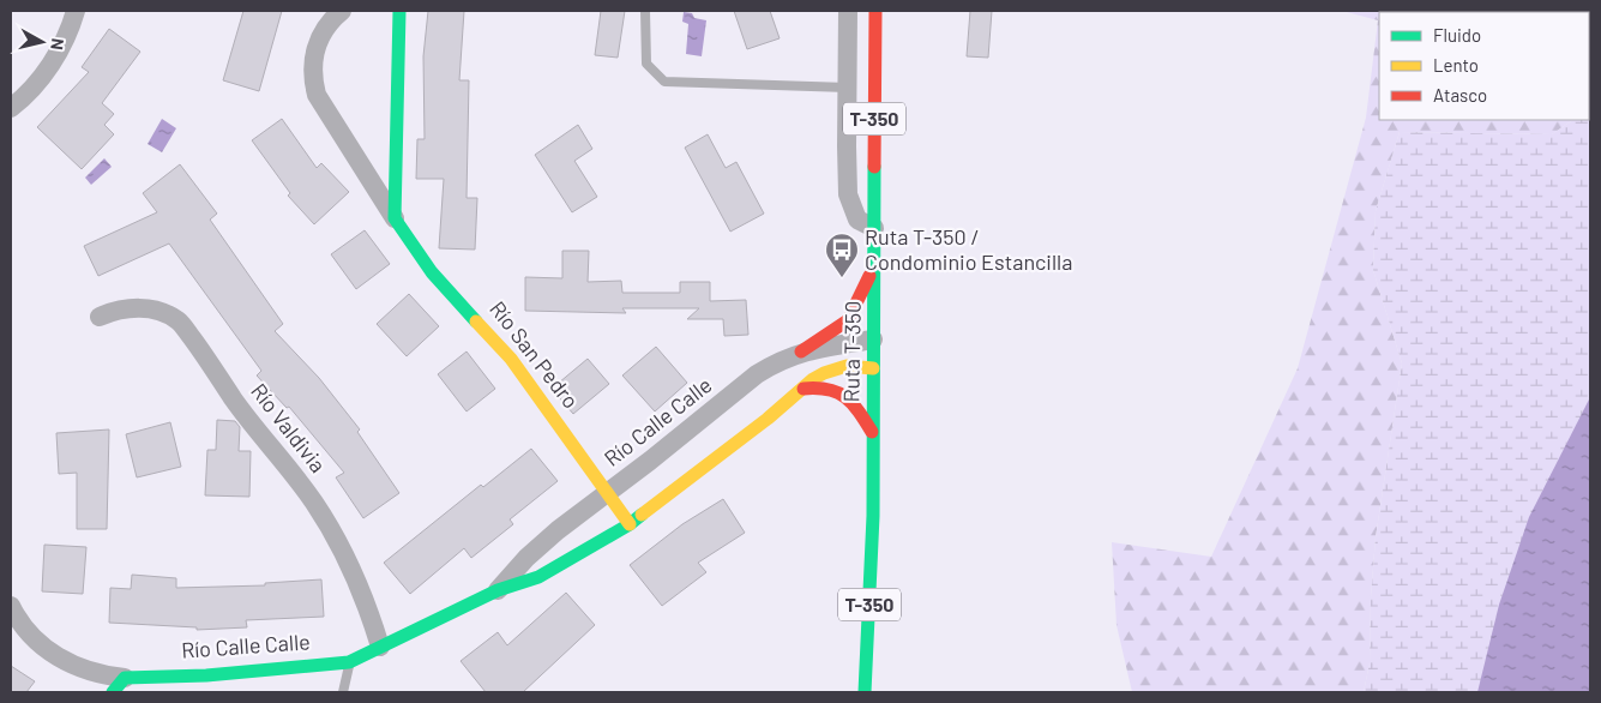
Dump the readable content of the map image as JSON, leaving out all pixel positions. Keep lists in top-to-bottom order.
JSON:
{
  "streets": {
    "street": [
      "T-350",
      "Ruta T-350",
      "Río San Pedro",
      "Río Calle Calle",
      "Río Valdivia"
    ]
  },
  "crossings": [
    ["Ruta T-350", "Río Calle Calle"],
    ["Río San Pedro", "Río Calle Calle"],
    ["Río Calle Calle", "Río Valdivia"]
  ],
  "places": {
    "bus stop": ["Ruta T-350 / Condominio Estancilla"]
  },
  "legend": ["Fluido", "Lento", "Atasco"],
  "north": "right"
}
